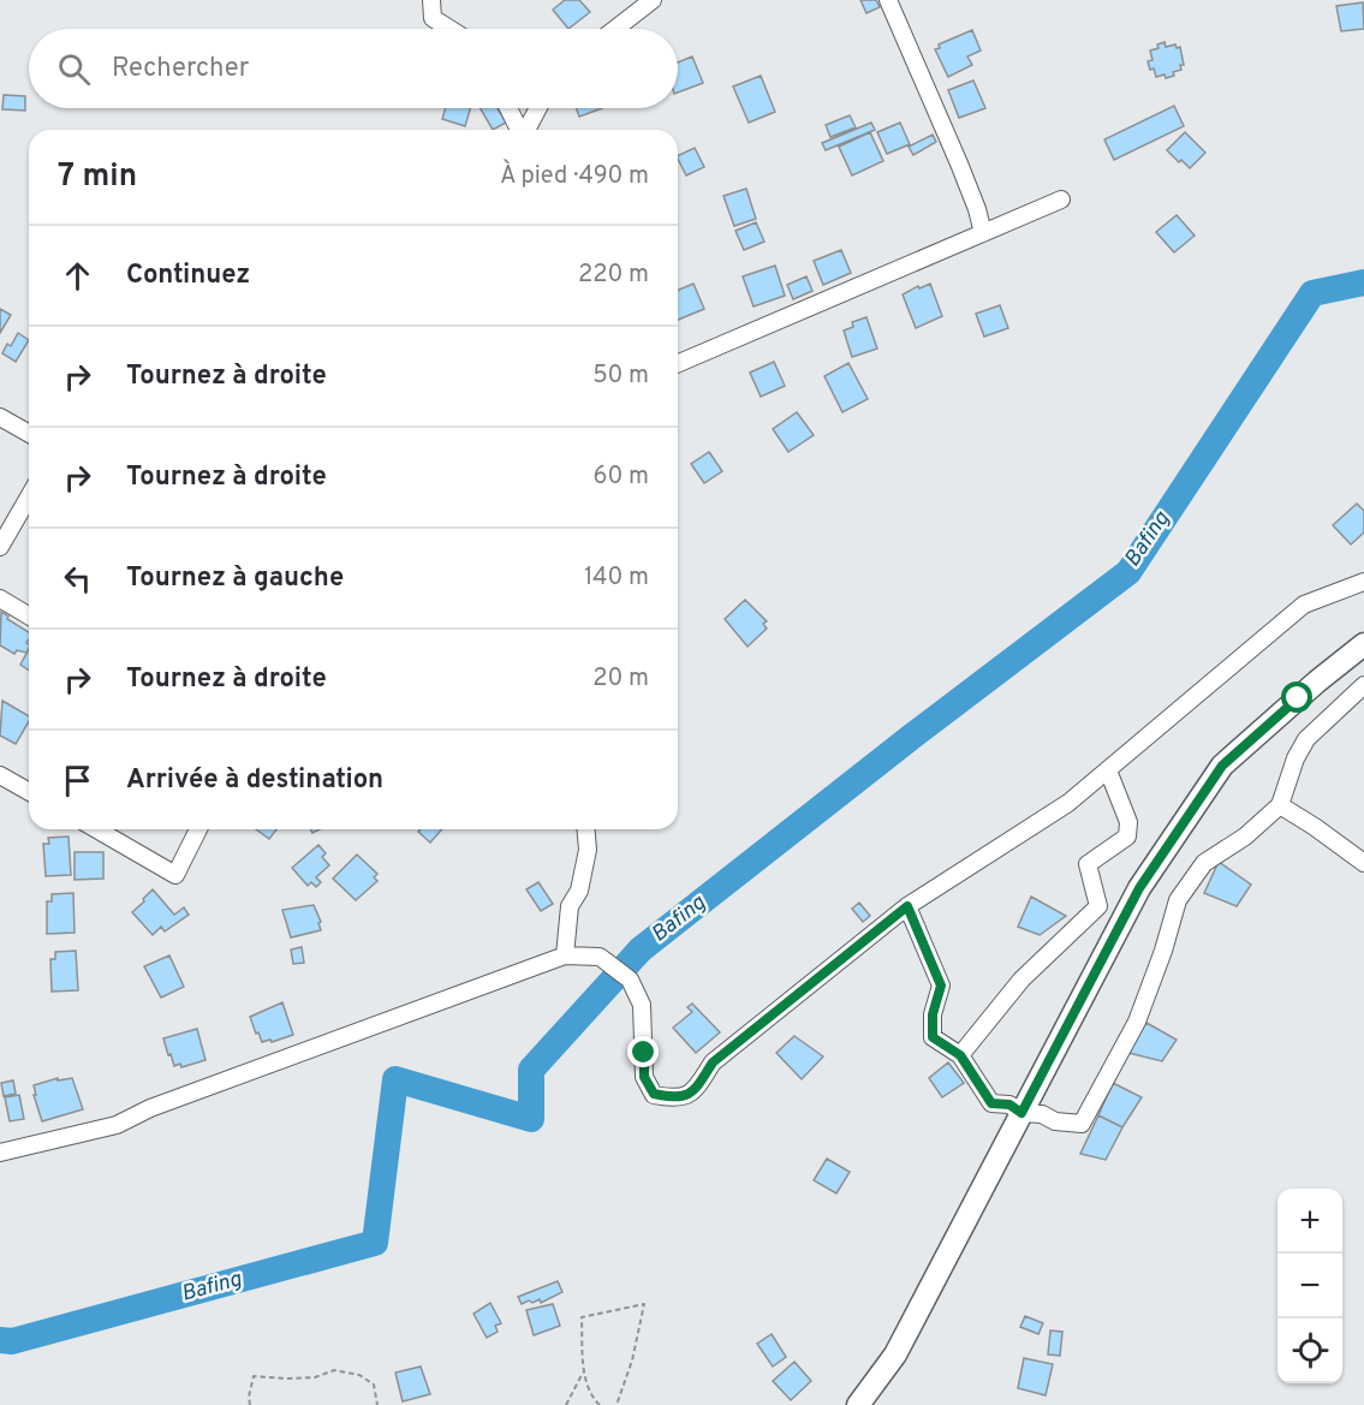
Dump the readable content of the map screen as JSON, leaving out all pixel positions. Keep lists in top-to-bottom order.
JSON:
{
  "water": ["Bafing"],
  "page": {
    "search": "Rechercher",
    "heading": ["7 min", "À pied · 490 m"],
    "list": [
      ["Continuez", "220 m"],
      ["Tournez à droite", "50 m"],
      ["Tournez à droite", "60 m"],
      ["Tournez à gauche", "140 m"],
      ["Tournez à droite", "20 m"],
      "Arrivée à destination"
    ],
    "map_buttons": ["+", "−"]
  }
}
